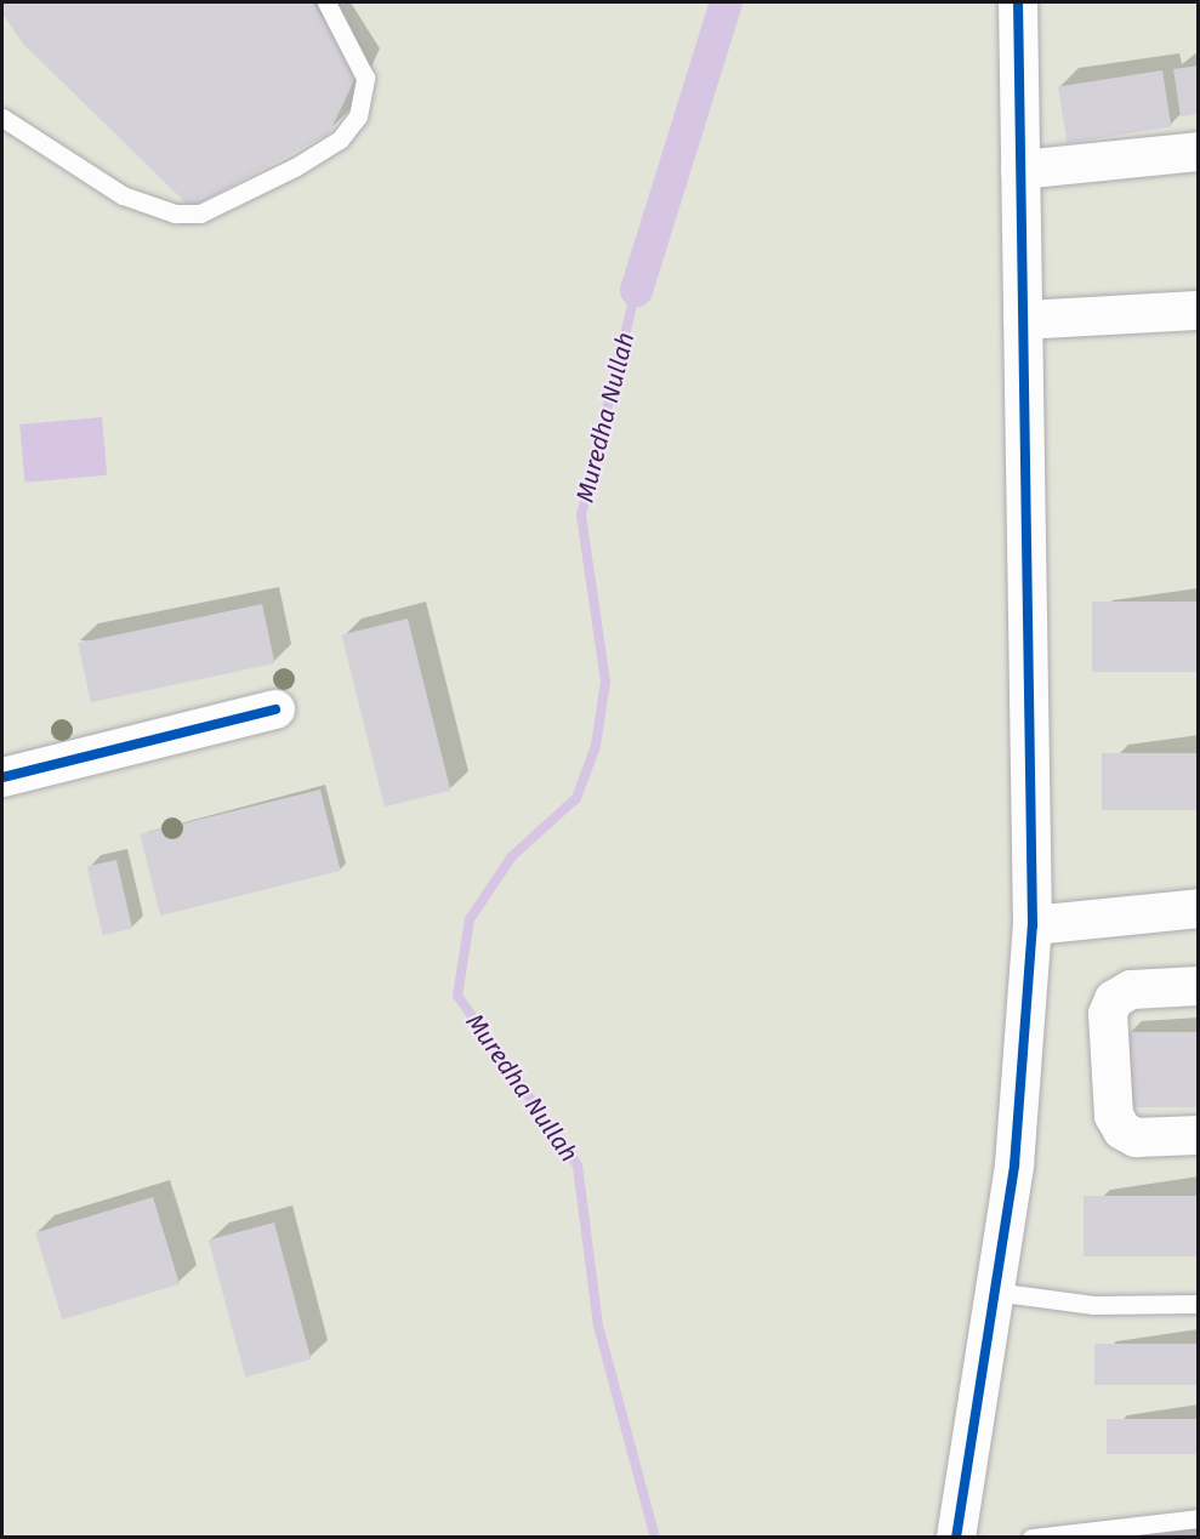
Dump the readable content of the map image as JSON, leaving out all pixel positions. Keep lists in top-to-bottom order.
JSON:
{
  "water": ["Muredha Nullah"]
}
